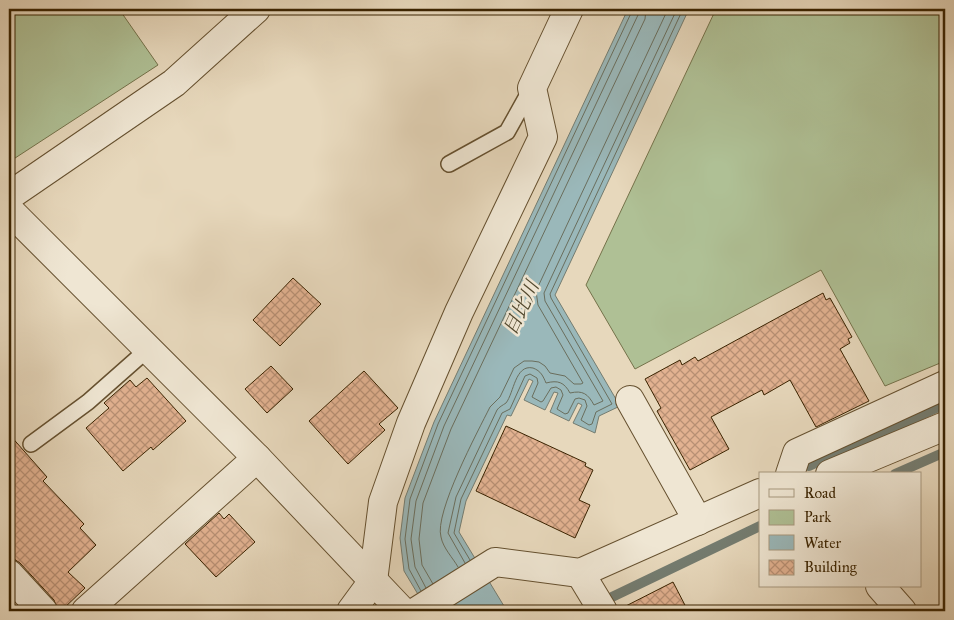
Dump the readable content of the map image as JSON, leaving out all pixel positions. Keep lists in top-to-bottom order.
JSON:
{
  "water": ["目比川"],
  "legend": [
    "Road",
    "Park",
    "Water",
    "Building"
  ]
}
